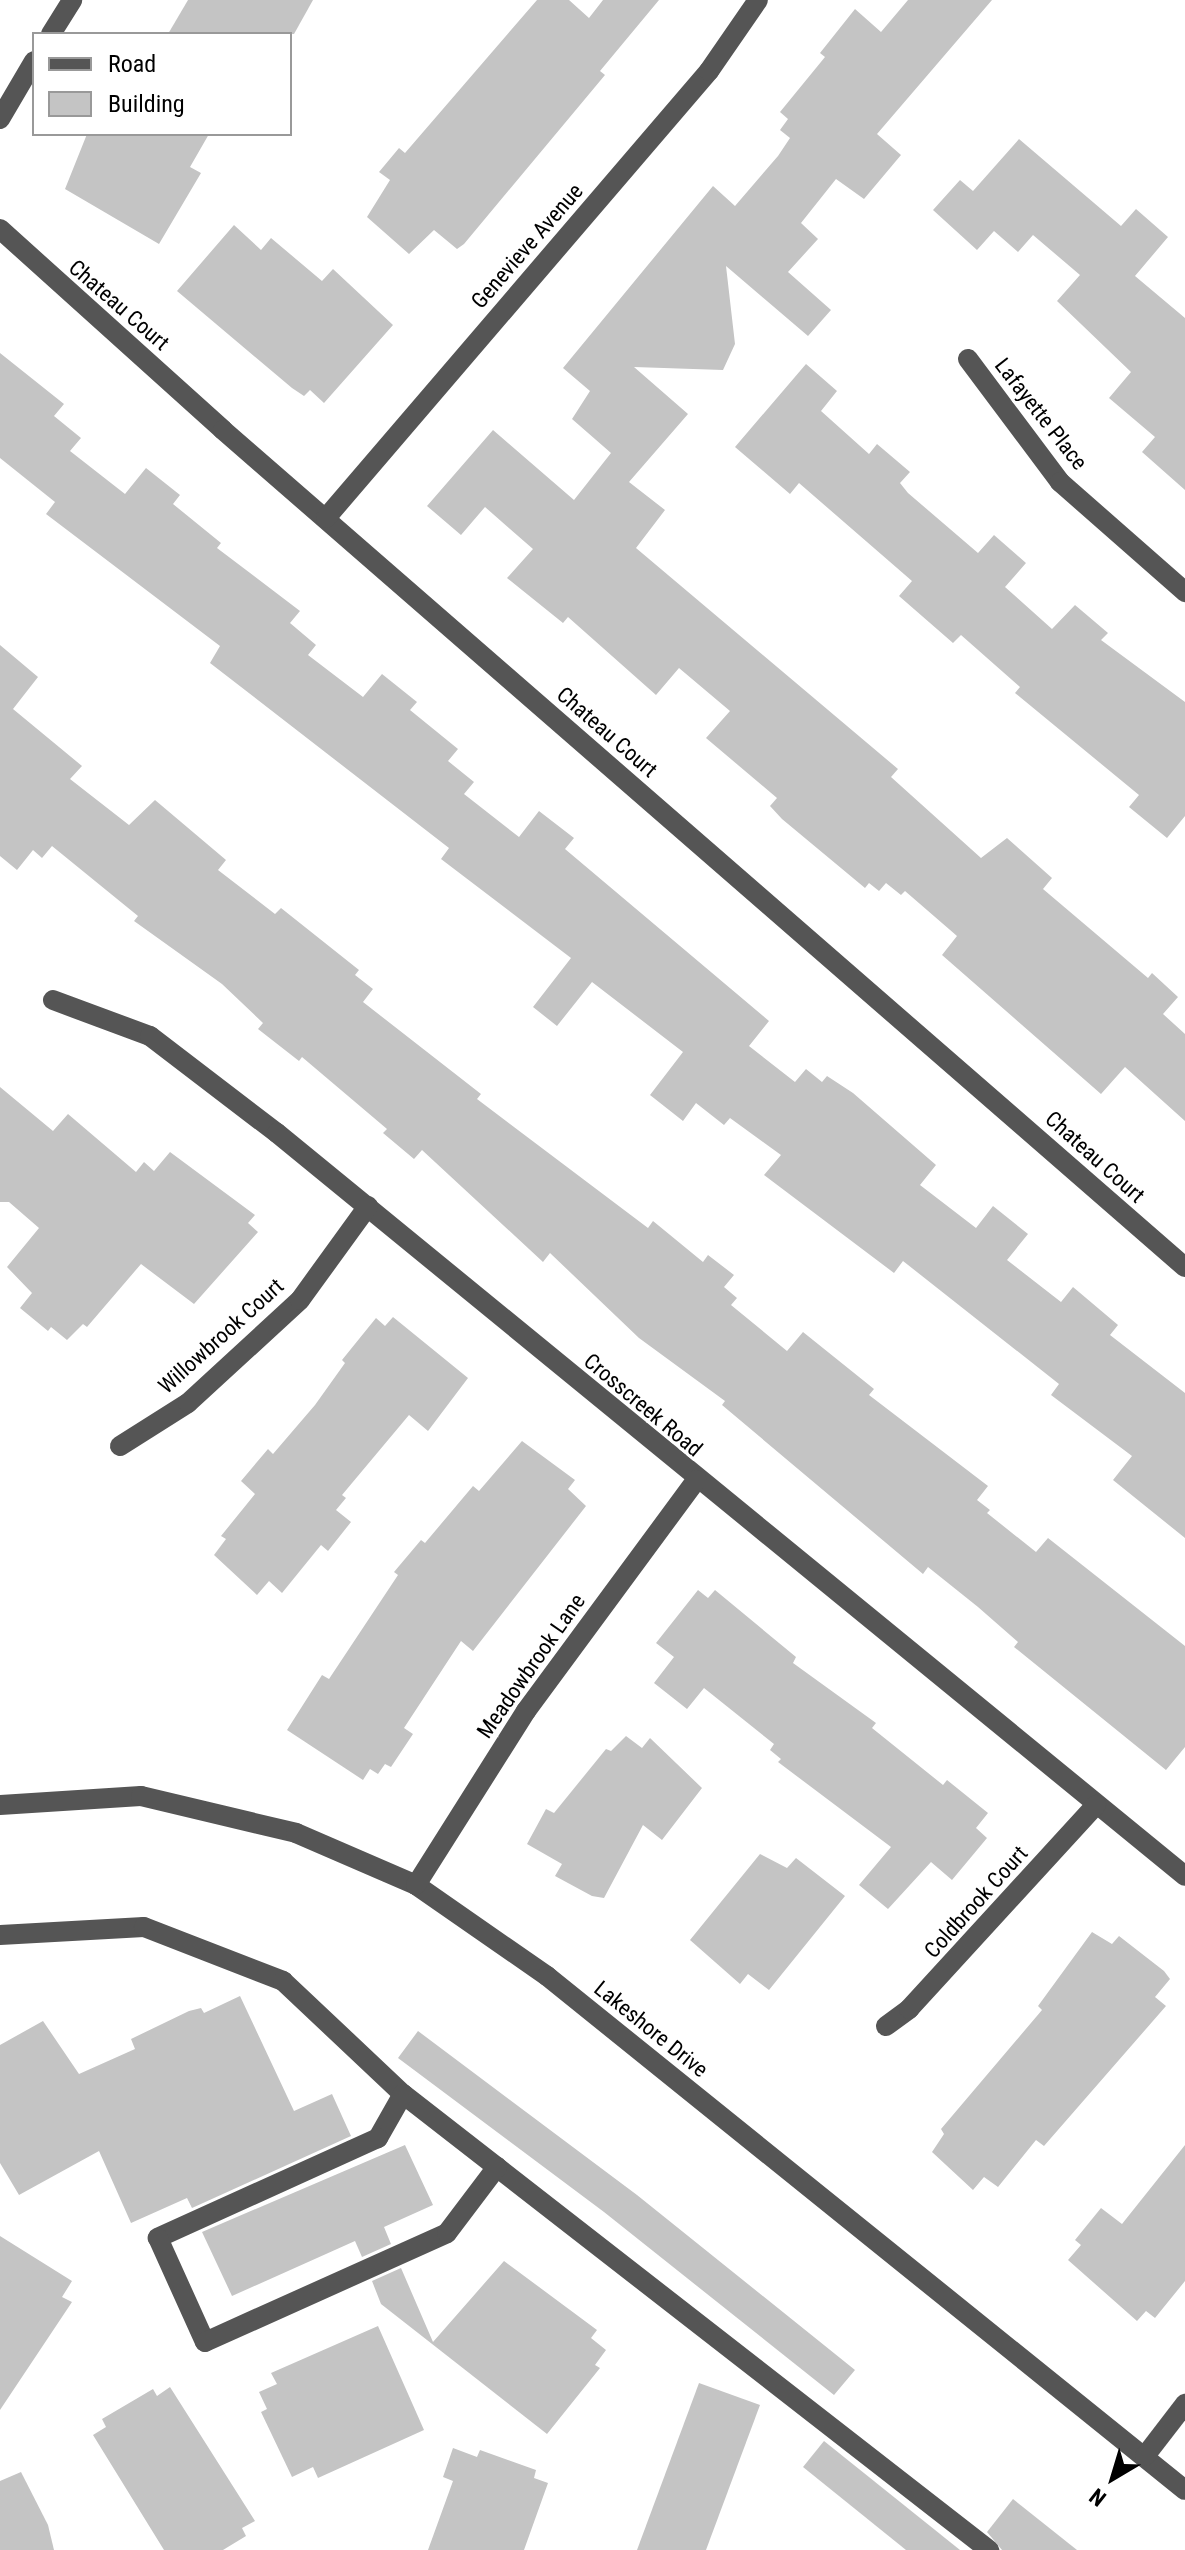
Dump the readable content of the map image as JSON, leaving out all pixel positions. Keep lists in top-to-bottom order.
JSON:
{
  "streets": {
    "street": [
      "Genevieve Avenue",
      "Chateau Court",
      "Lafayette Place",
      "Willowbrook Court",
      "Crosscreek Road",
      "Meadowbrook Lane",
      "Coldbrook Court",
      "Lakeshore Drive"
    ]
  },
  "crossings": [
    ["Genevieve Avenue", "Chateau Court"],
    ["Willowbrook Court", "Crosscreek Road"],
    ["Crosscreek Road", "Meadowbrook Lane"],
    ["Crosscreek Road", "Coldbrook Court"],
    ["Meadowbrook Lane", "Lakeshore Drive"]
  ],
  "legend": ["Road", "Building"],
  "north": "bottom left"
}
